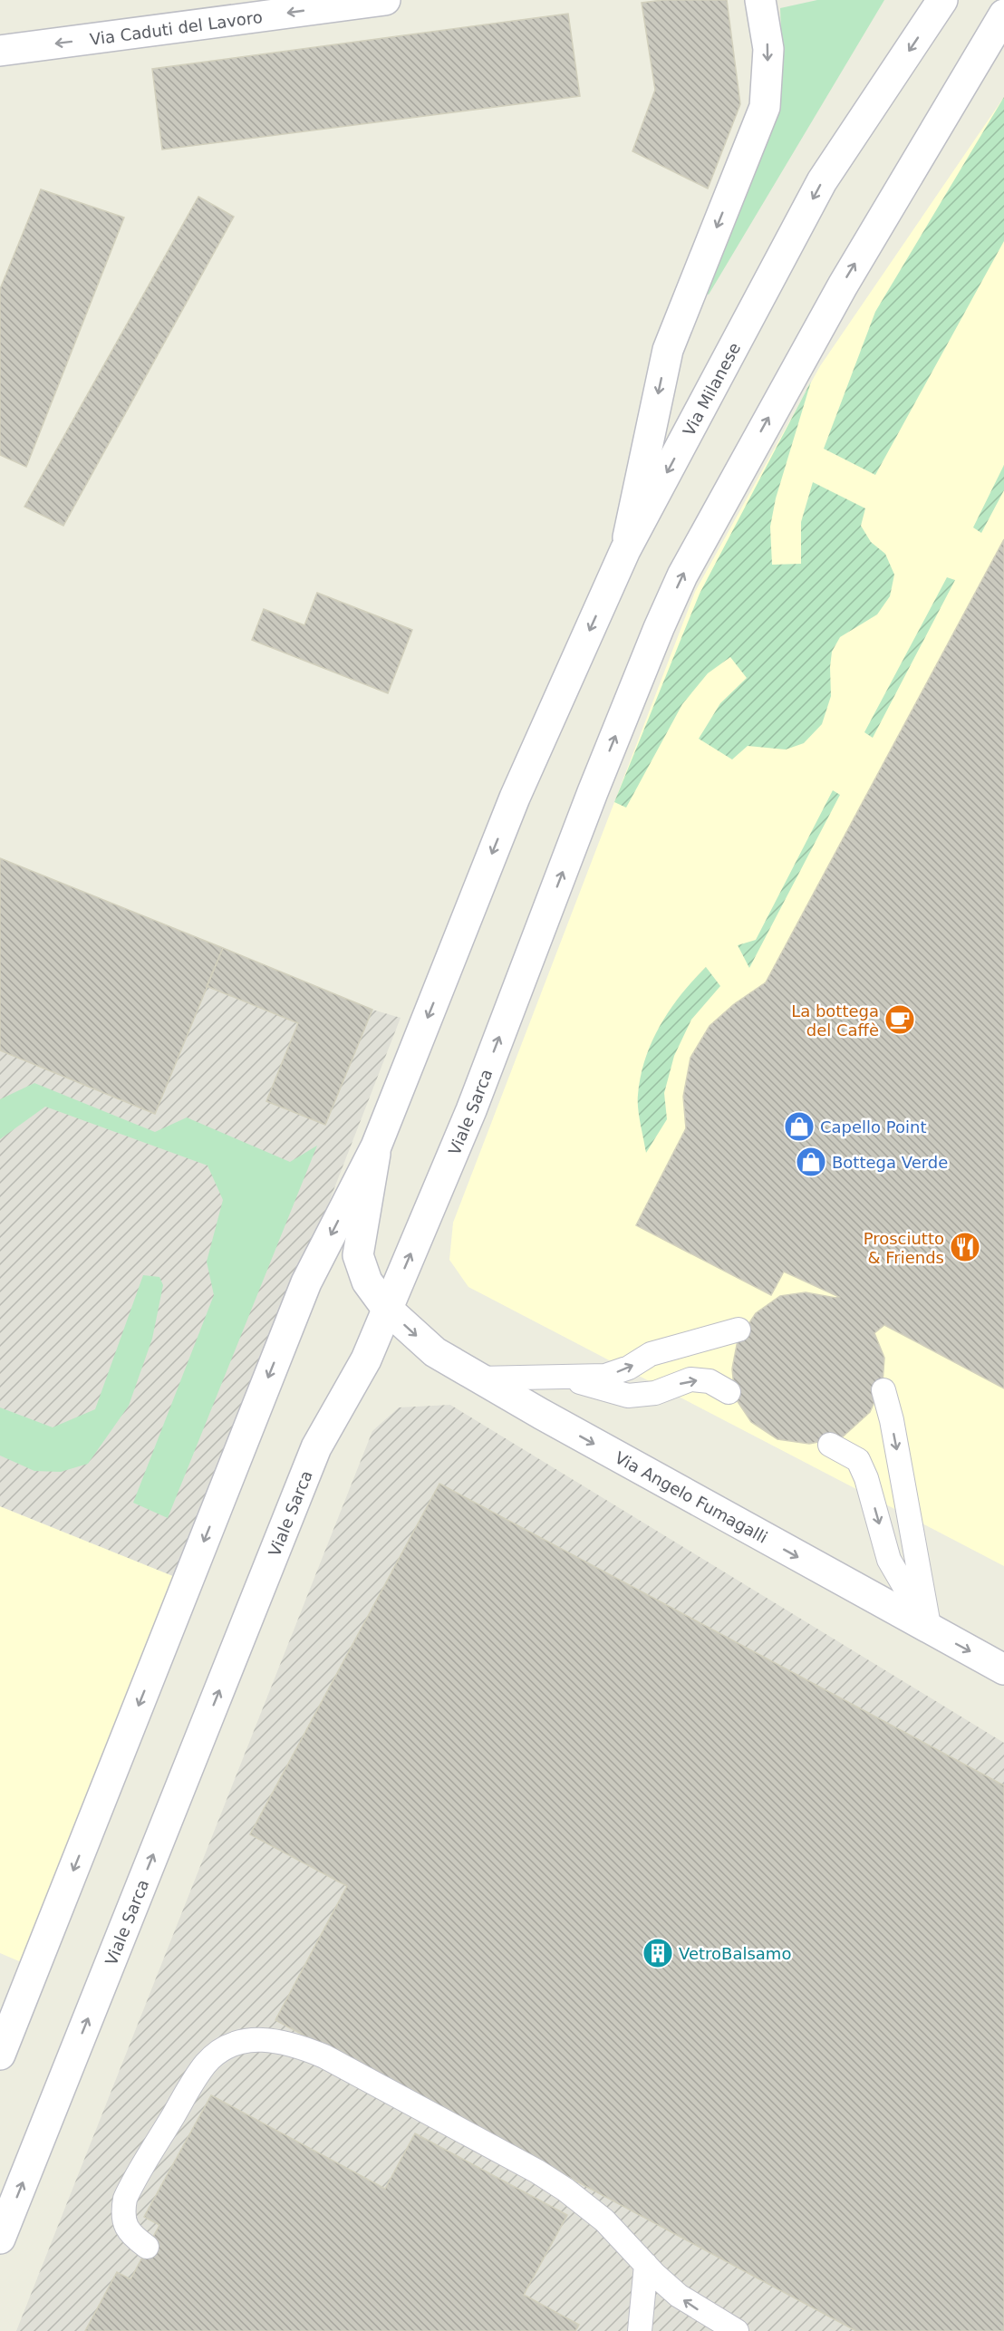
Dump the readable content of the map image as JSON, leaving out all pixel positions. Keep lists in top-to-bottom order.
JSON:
{
  "streets": {
    "street": [
      "Via Caduti del Lavoro",
      "Via Milanese",
      "Viale Sarca",
      "Via Angelo Fumagalli"
    ]
  },
  "crossings": [
    ["Via Milanese", "Via Angelo Fumagalli"],
    ["Viale Sarca", "Via Angelo Fumagalli"]
  ],
  "one_way": ["Via Caduti del Lavoro", "Via Angelo Fumagalli"],
  "places": {
    "cafe": ["La bottega del Caffè"],
    "shop": ["Capello Point", "Bottega Verde"],
    "restaurant": ["Prosciutto & Friends"],
    "building": ["VetroBalsamo"]
  }
}
